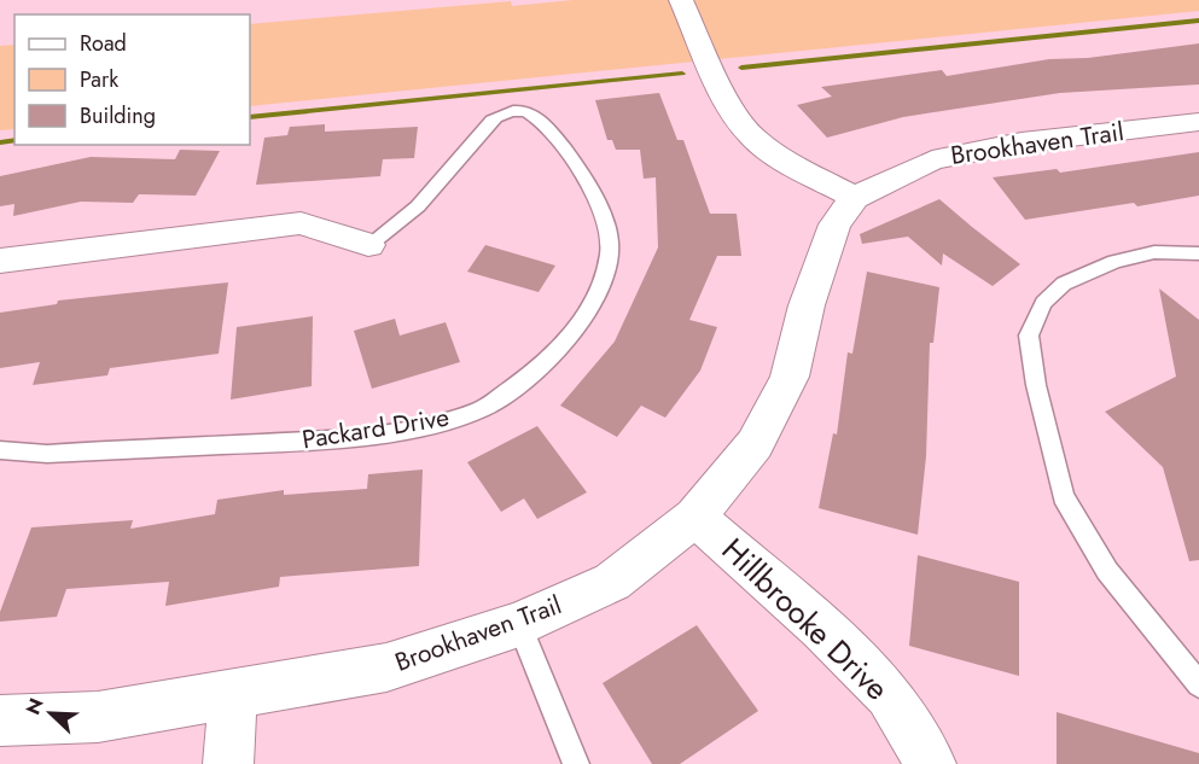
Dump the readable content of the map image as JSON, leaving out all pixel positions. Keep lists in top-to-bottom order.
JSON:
{
  "streets": {
    "street": ["Brookhaven Trail", "Packard Drive", "Hillbrooke Drive"]
  },
  "crossings": [
    ["Brookhaven Trail", "Hillbrooke Drive"]
  ],
  "legend": ["Road", "Park", "Building"],
  "north": "top left"
}
